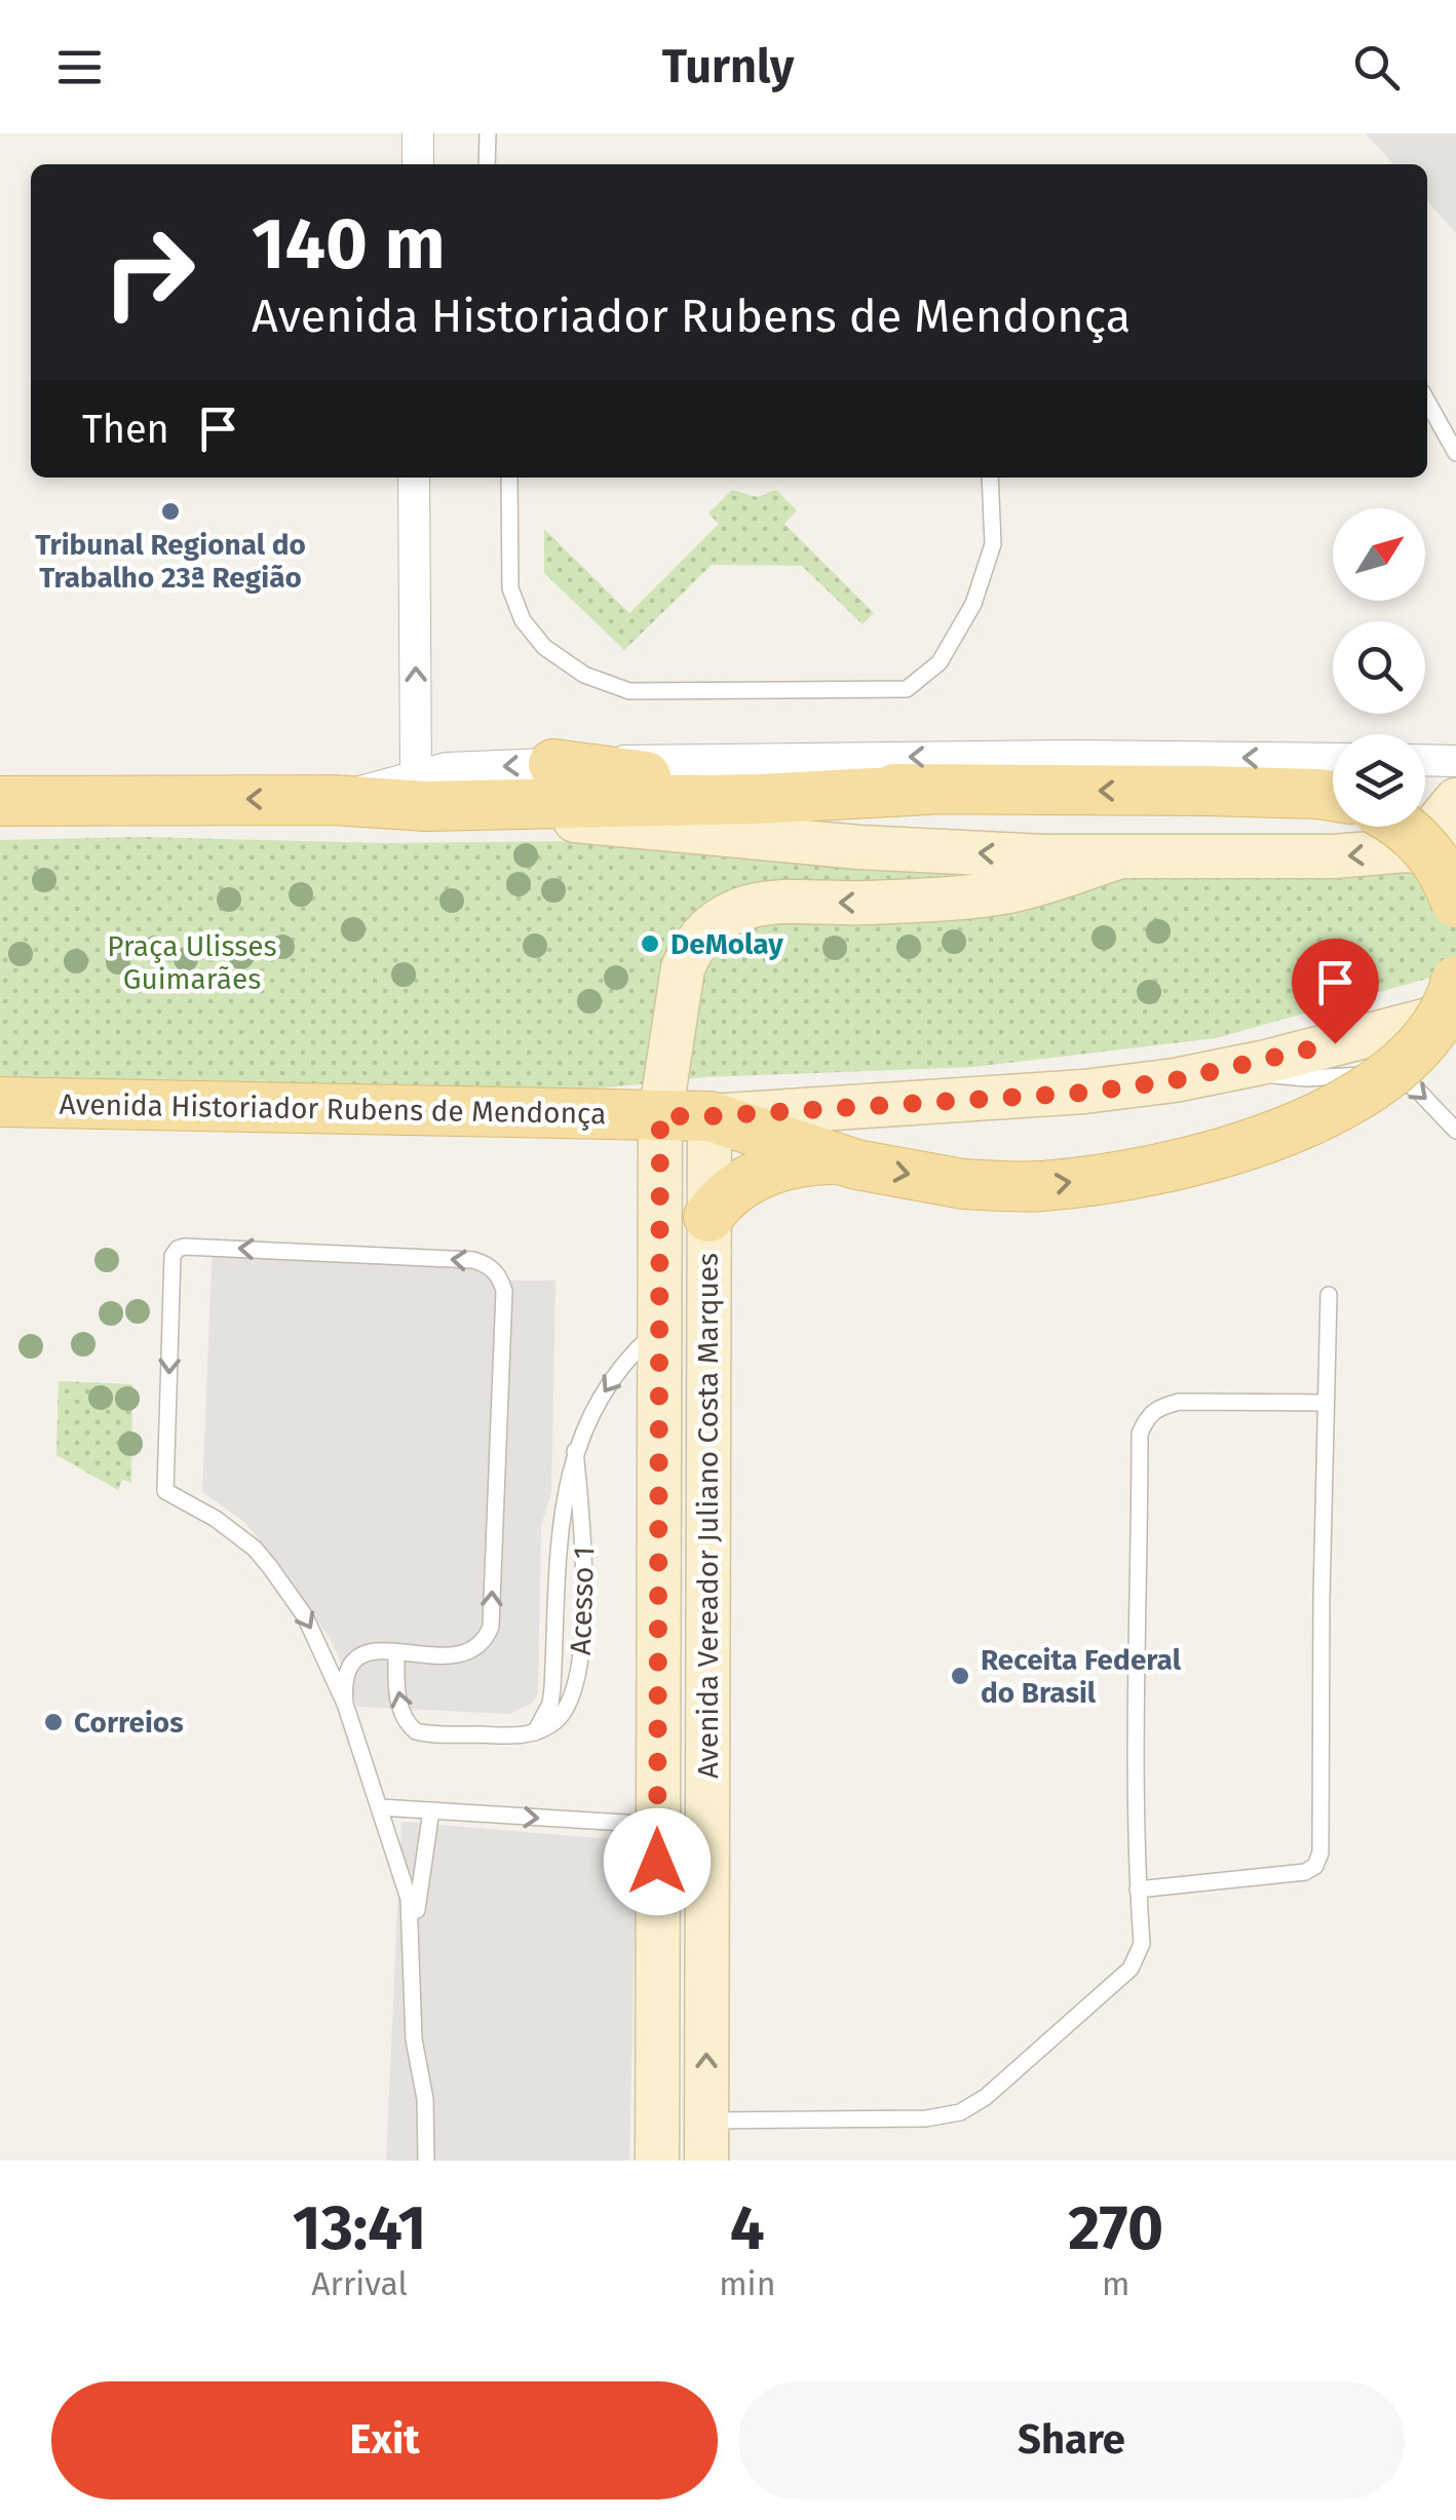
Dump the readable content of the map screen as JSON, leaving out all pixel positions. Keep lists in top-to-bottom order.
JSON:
{
  "streets": {
    "main road": ["Avenida Historiador Rubens de Mendonça", "Avenida Vereador Juliano Costa Marques"],
    "lane": ["Acesso 1"]
  },
  "crossings": [
    ["Avenida Historiador Rubens de Mendonça", "Avenida Vereador Juliano Costa Marques"],
    ["Avenida Vereador Juliano Costa Marques", "Acesso 1"]
  ],
  "parks": ["Praça Ulisses Guimarães"],
  "places": [
    "Tribunal Regional do Trabalho 23ª Região",
    "DeMolay",
    "Receita Federal do Brasil",
    "Correios"
  ],
  "north": "top right",
  "page": {
    "header": "Turnly",
    "turn": ["140 m", "Avenida Historiador Rubens de Mendonça"],
    "then": "Then",
    "eta": [
      "13:41",
      "Arrival",
      "4",
      "min",
      "270",
      "m"
    ],
    "buttons": ["Exit", "Share"]
  }
}
